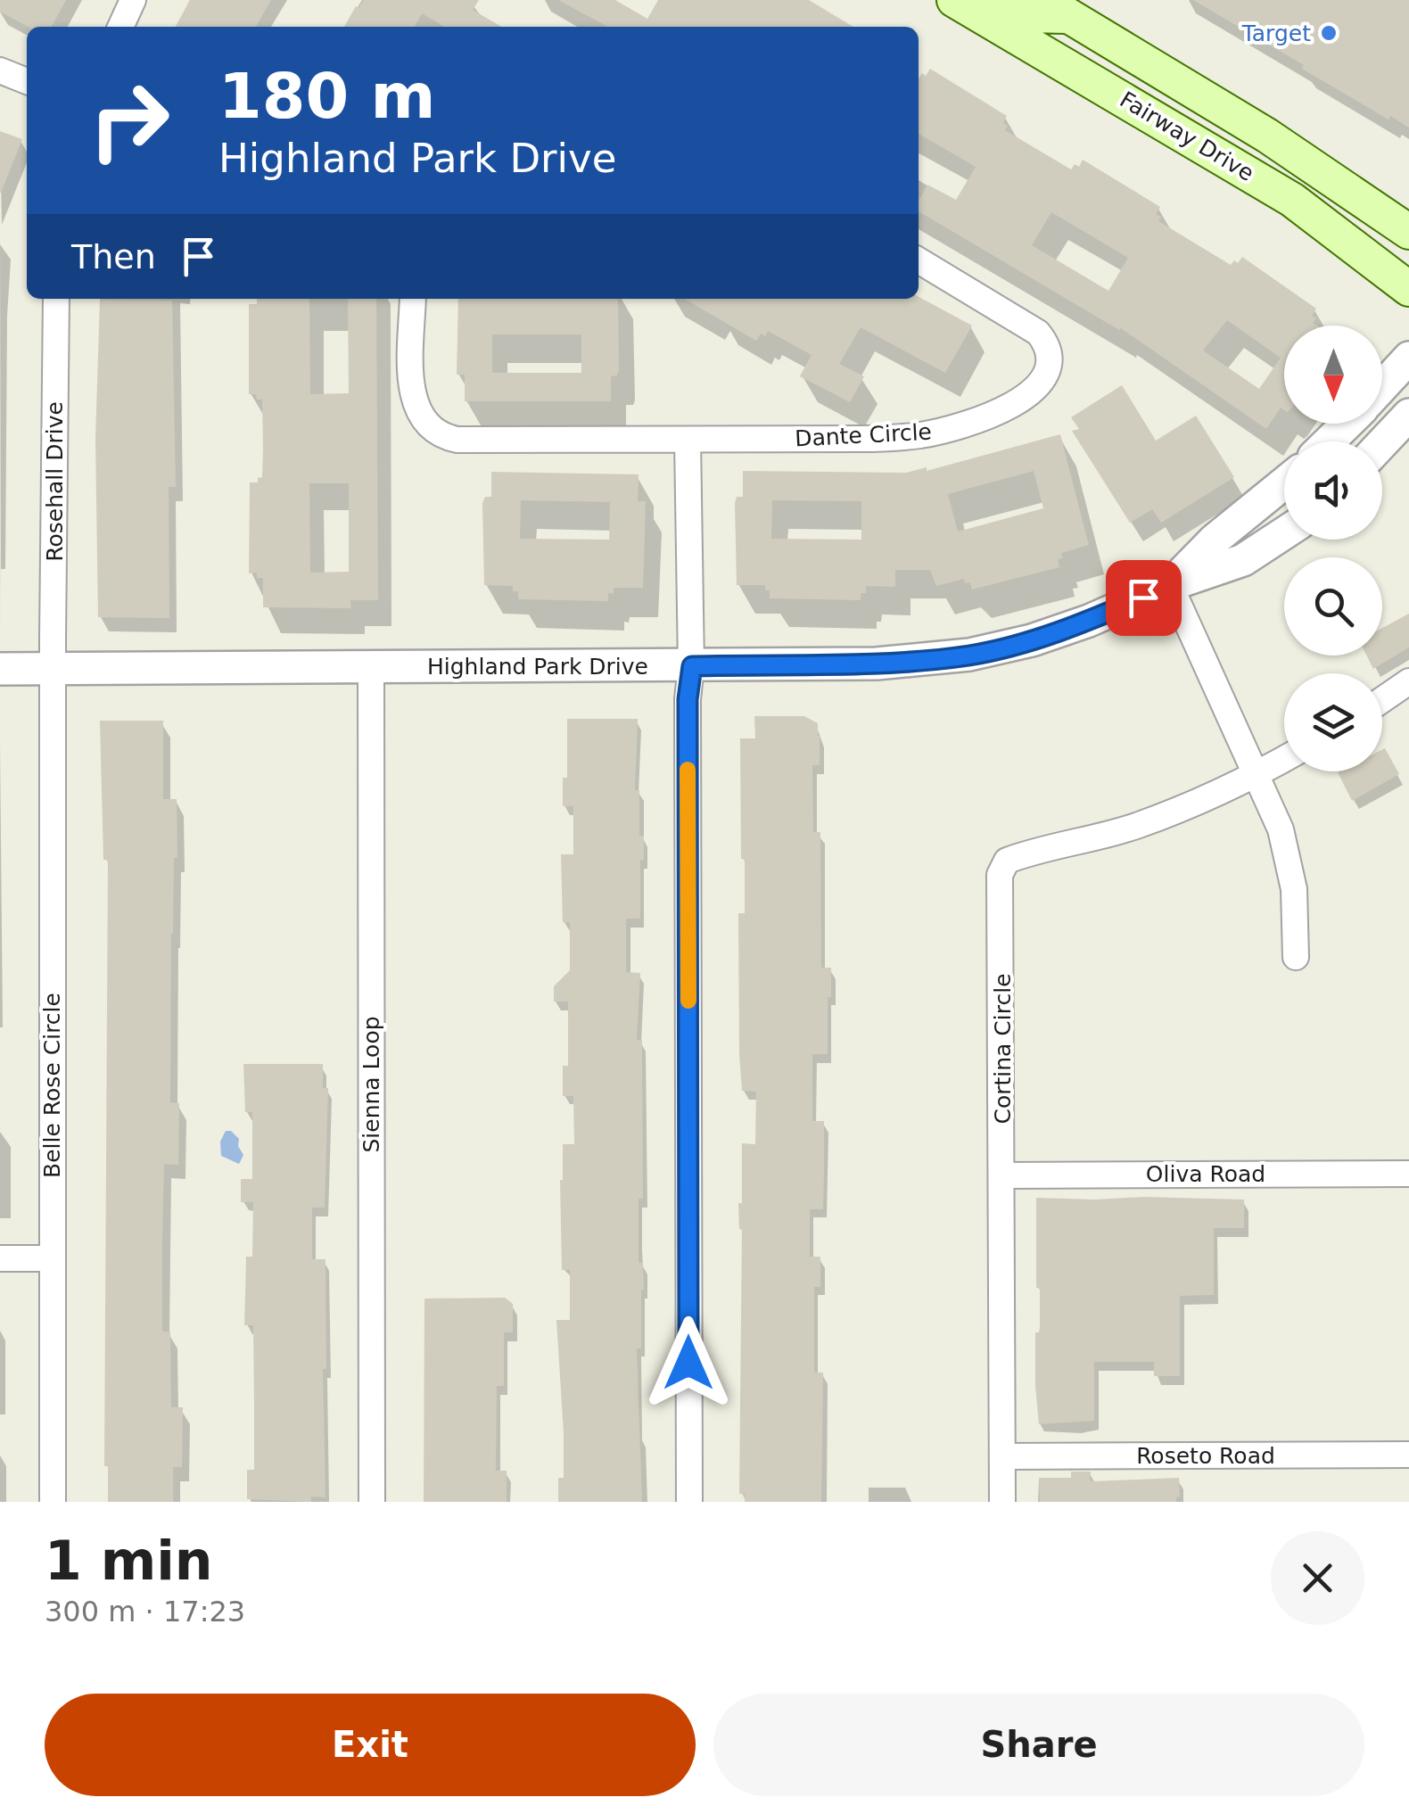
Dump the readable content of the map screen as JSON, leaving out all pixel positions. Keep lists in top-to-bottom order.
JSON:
{
  "streets": {
    "main road": ["Fairway Drive"],
    "street": [
      "Dante Circle",
      "Rosehall Drive",
      "Highland Park Drive",
      "Cortina Circle",
      "Sienna Loop",
      "Belle Rose Circle",
      "Oliva Road",
      "Roseto Road"
    ]
  },
  "crossings": [
    ["Rosehall Drive", "Highland Park Drive"],
    ["Rosehall Drive", "Belle Rose Circle"],
    ["Highland Park Drive", "Sienna Loop"],
    ["Highland Park Drive", "Belle Rose Circle"],
    ["Cortina Circle", "Oliva Road"],
    ["Cortina Circle", "Roseto Road"]
  ],
  "places": ["Target"],
  "north": "bottom",
  "page": {
    "turn": ["180 m", "Highland Park Drive"],
    "then": "Then",
    "heading": ["1 min", "300 m · 17:23"],
    "buttons": ["Exit", "Share"]
  }
}
